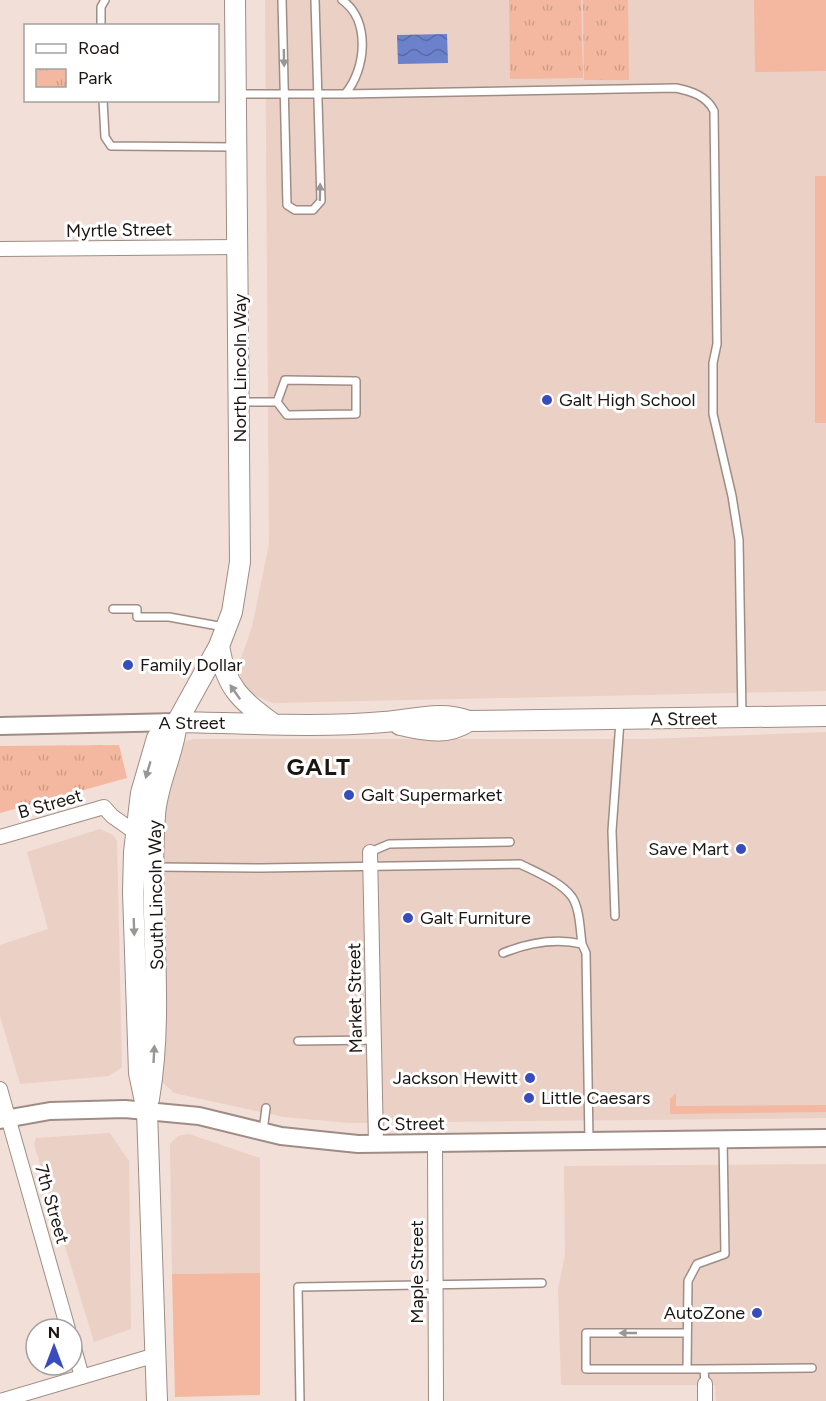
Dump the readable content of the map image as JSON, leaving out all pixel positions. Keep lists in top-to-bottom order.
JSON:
{
  "streets": {
    "main road": ["North Lincoln Way", "A Street", "South Lincoln Way"],
    "street": [
      "Myrtle Street",
      "B Street",
      "Market Street",
      "C Street",
      "7th Street",
      "Maple Street"
    ]
  },
  "crossings": [
    ["Myrtle Street", "North Lincoln Way"],
    ["North Lincoln Way", "A Street"],
    ["North Lincoln Way", "South Lincoln Way"],
    ["A Street", "South Lincoln Way"],
    ["B Street", "South Lincoln Way"],
    ["South Lincoln Way", "C Street"],
    ["Market Street", "C Street"],
    ["C Street", "7th Street"],
    ["C Street", "Maple Street"]
  ],
  "districts": ["GALT"],
  "places": [
    "Galt High School",
    "Family Dollar",
    "Galt Supermarket",
    "Save Mart",
    "Galt Furniture",
    "Jackson Hewitt",
    "Little Caesars",
    "AutoZone"
  ],
  "legend": ["Road", "Park"],
  "north": "top"
}
